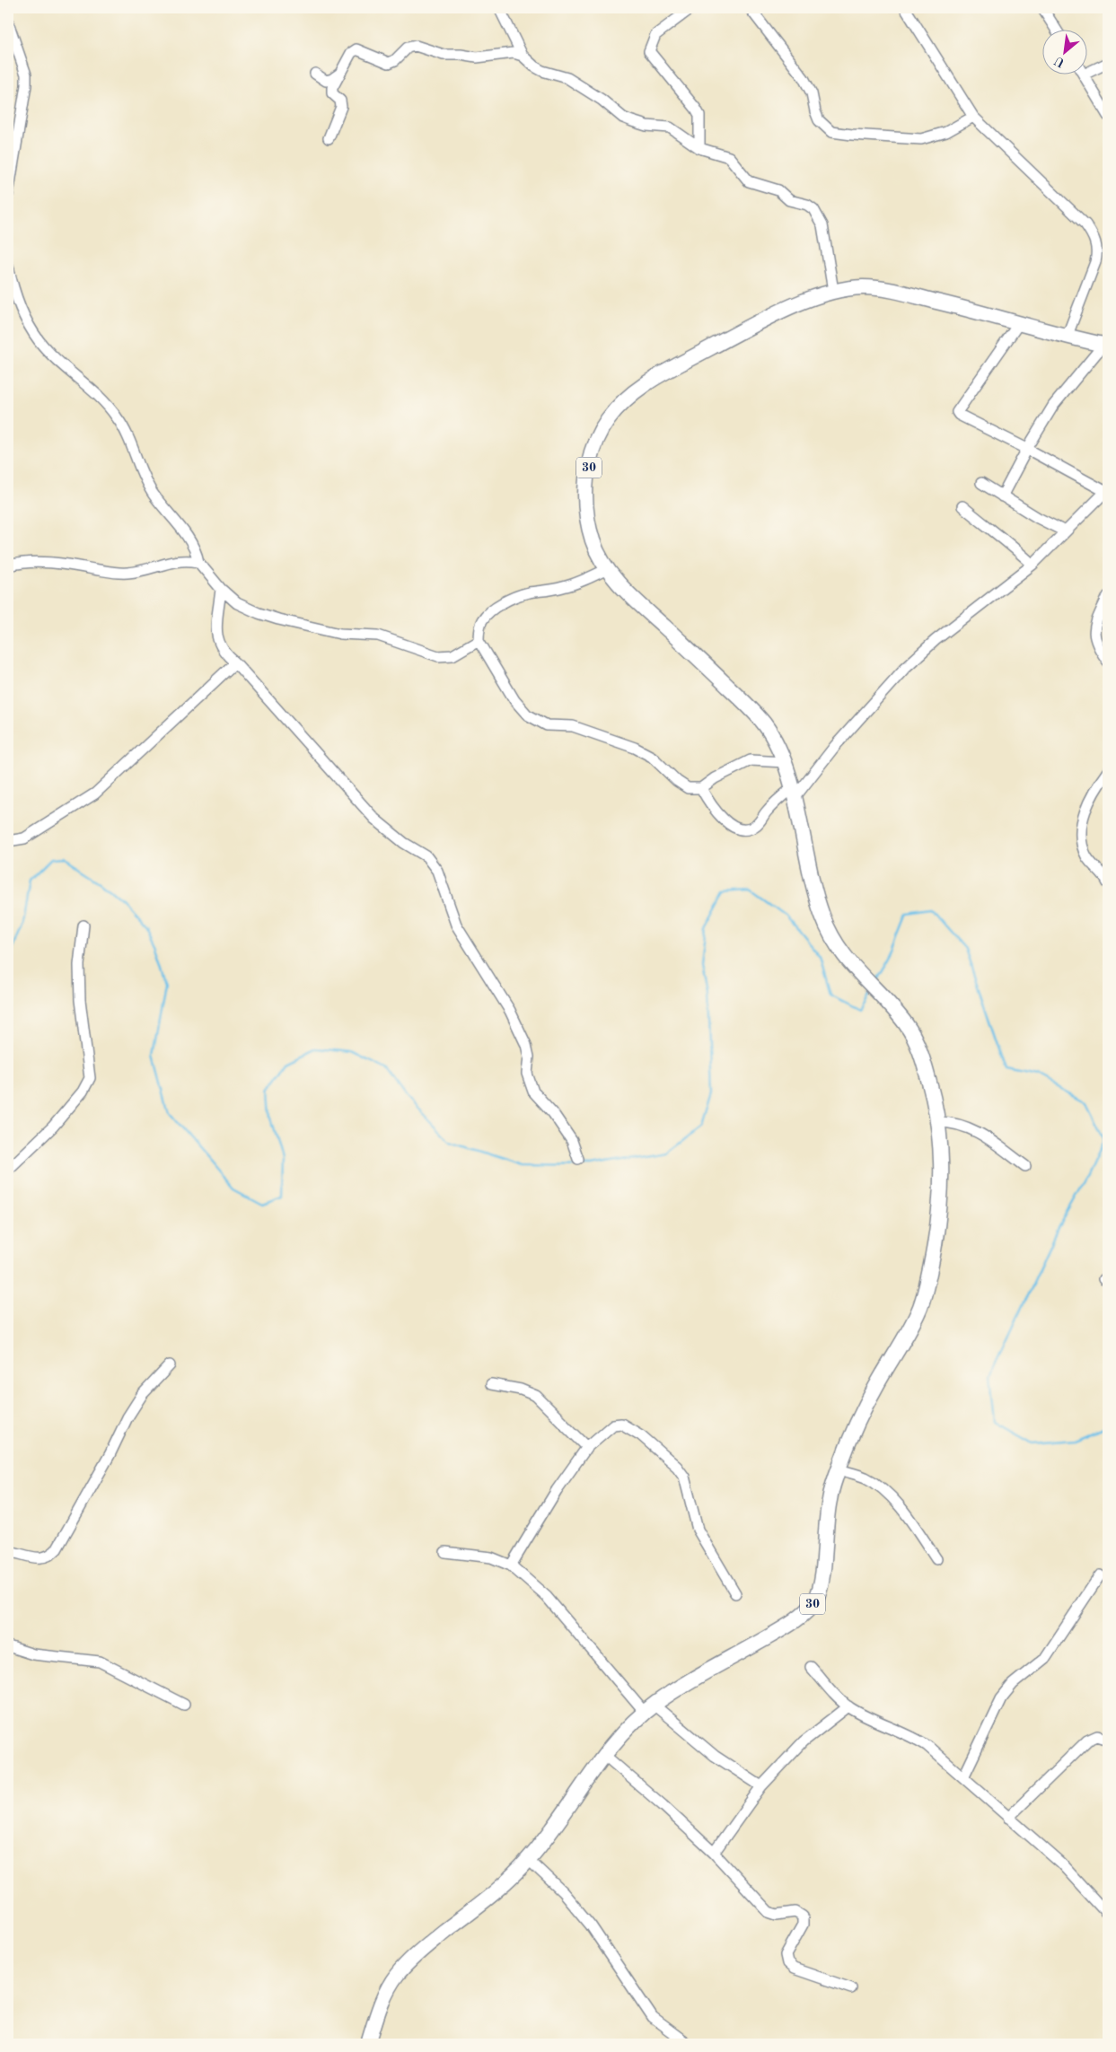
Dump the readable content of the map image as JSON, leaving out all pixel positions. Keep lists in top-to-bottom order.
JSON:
{
  "streets": {
    "highway": ["30"]
  },
  "north": "bottom left"
}
